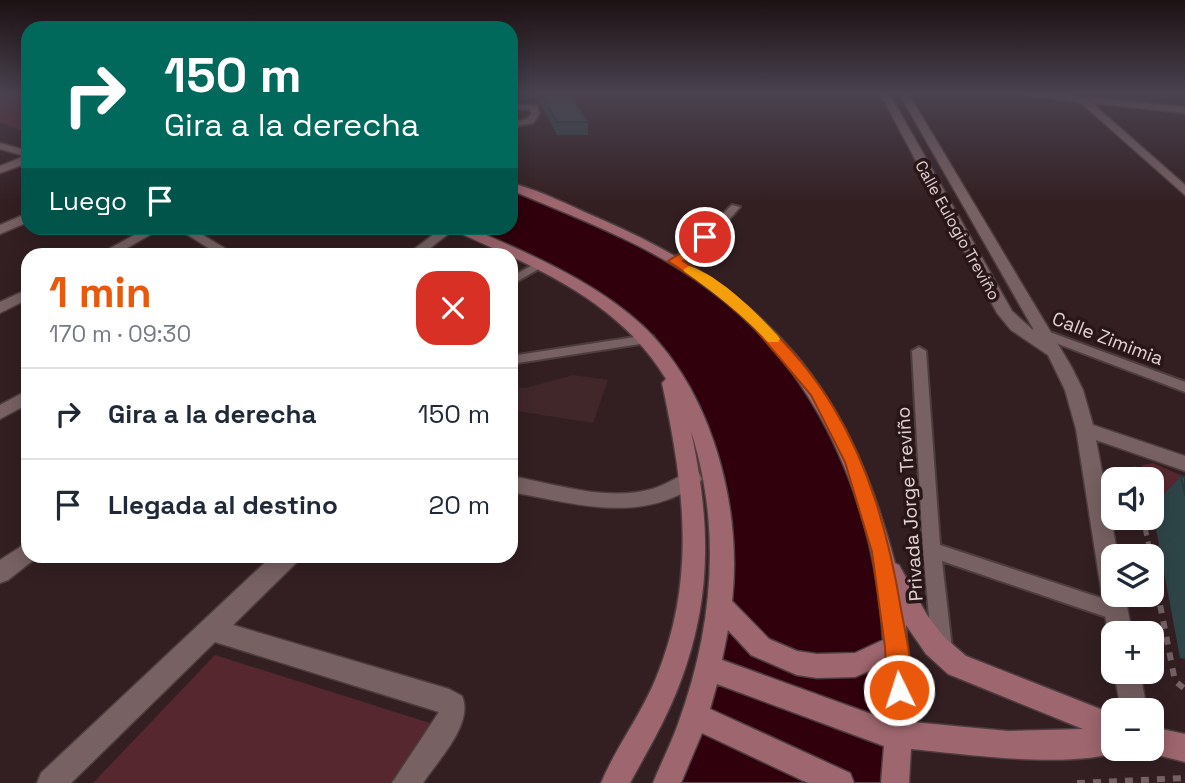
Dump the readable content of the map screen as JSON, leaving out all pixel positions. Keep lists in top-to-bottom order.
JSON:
{
  "streets": {
    "street": ["Calle Eulogio Treviño"],
    "lane": ["Calle Zimimia", "Privada Jorge Treviño"]
  },
  "crossings": [
    ["Calle Eulogio Treviño", "Calle Zimimia"]
  ],
  "page": {
    "turn": ["150 m", "Gira a la derecha"],
    "then": "Luego",
    "heading": ["1 min", "170 m · 09:30"],
    "list": [
      {
        "name": "Gira a la derecha",
        "value": "150 m"
      },
      {
        "name": "Llegada al destino",
        "value": "20 m"
      }
    ],
    "map_buttons": ["+", "−"]
  }
}
